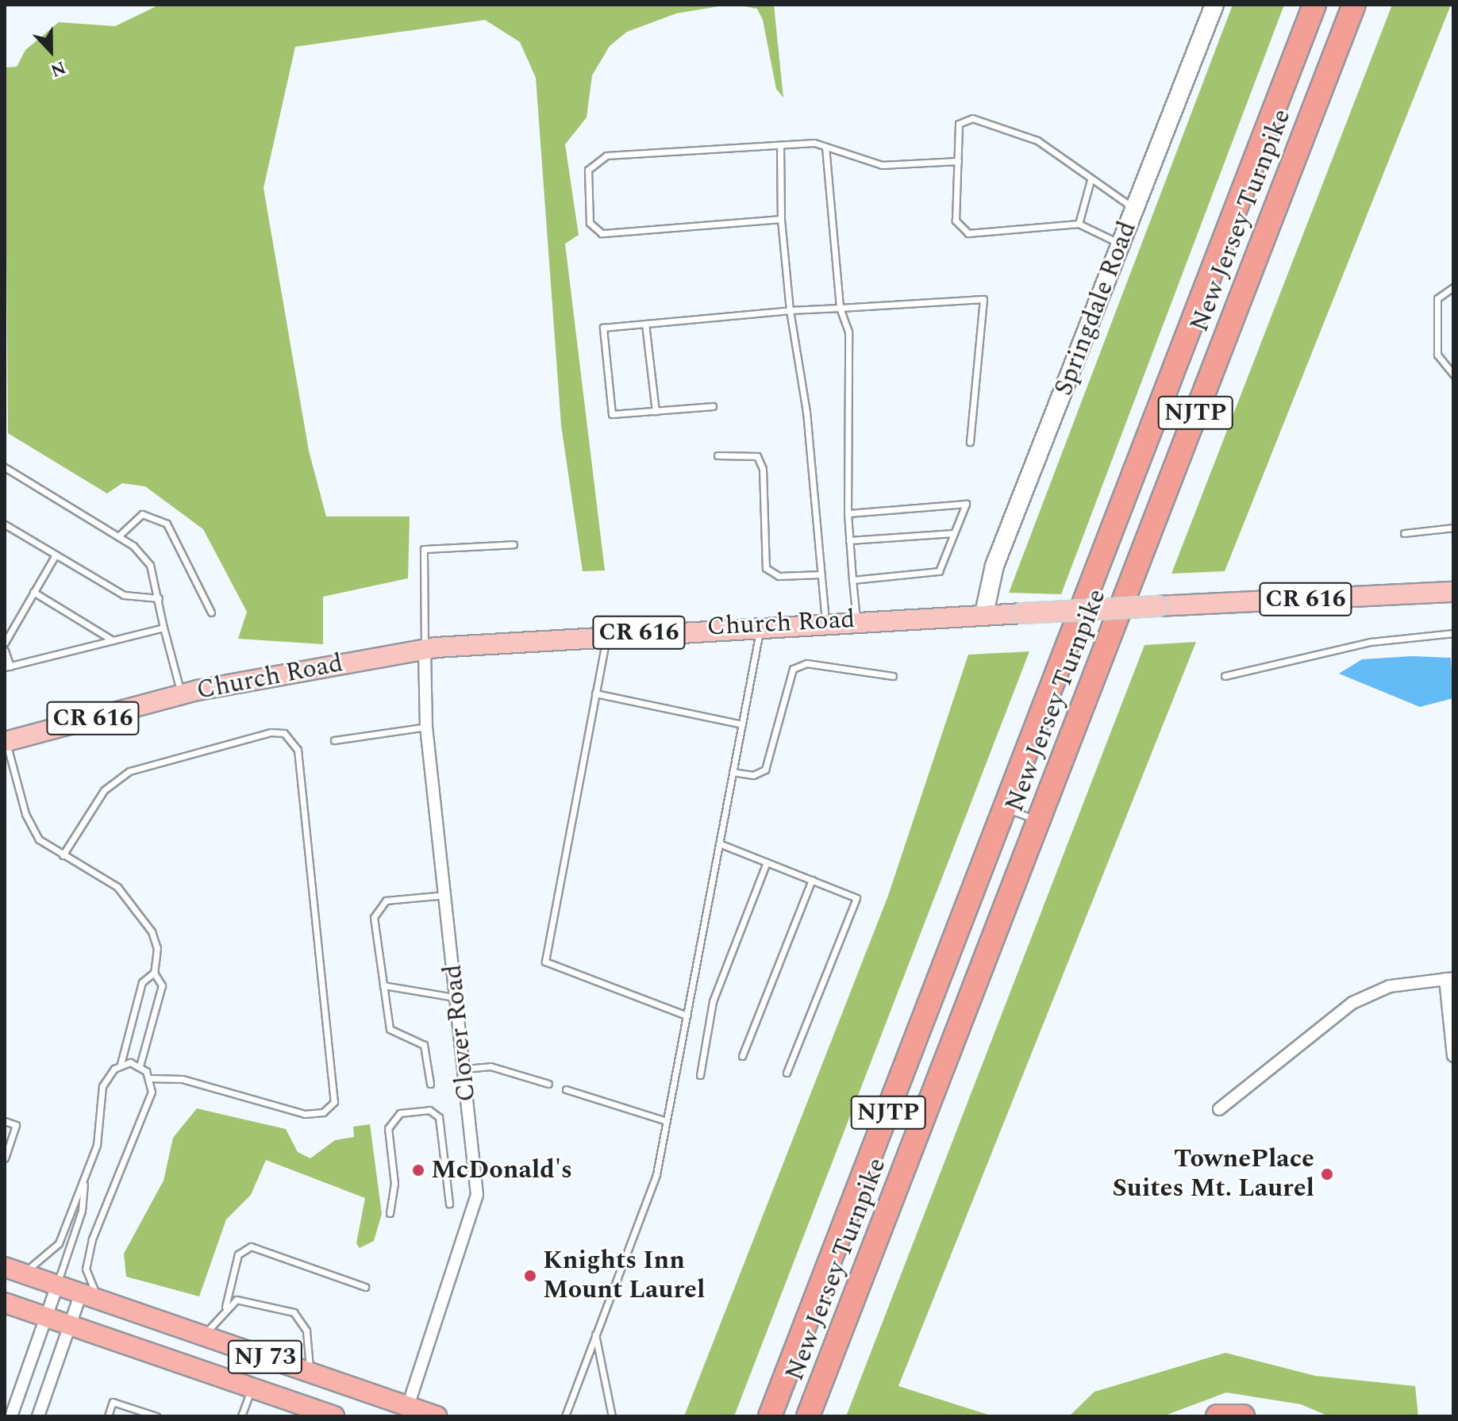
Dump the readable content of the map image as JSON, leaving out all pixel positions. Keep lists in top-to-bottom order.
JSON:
{
  "streets": {
    "highway": ["New Jersey Turnpike", "NJTP", "NJ 73"],
    "main road": ["Springdale Road", "CR 616", "Church Road"],
    "street": ["Clover Road"]
  },
  "crossings": [
    ["Springdale Road", "Church Road"],
    ["Church Road", "Clover Road"],
    ["Clover Road", "NJ 73"]
  ],
  "places": ["McDonald's", "TownePlace Suites Mt. Laurel", "Knights Inn Mount Laurel"],
  "north": "bottom"
}
